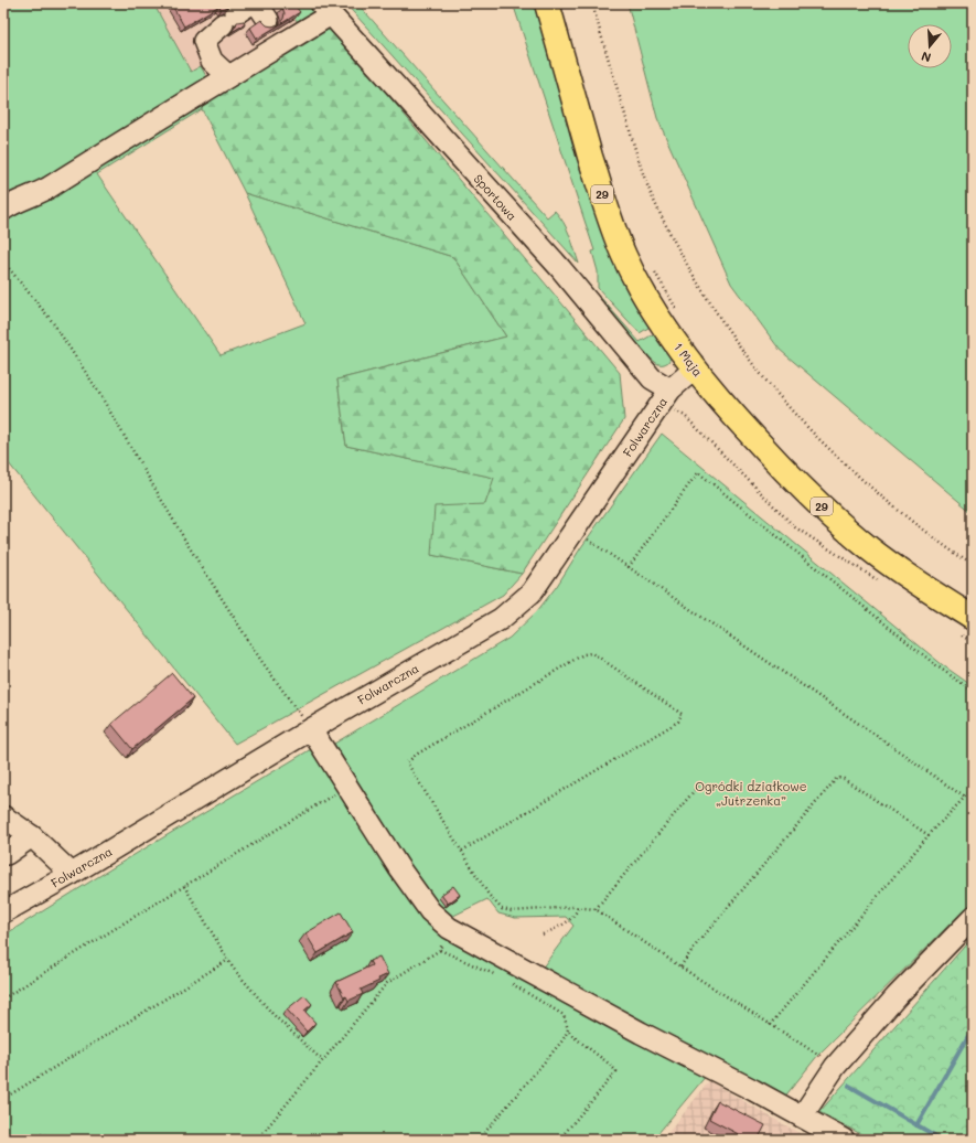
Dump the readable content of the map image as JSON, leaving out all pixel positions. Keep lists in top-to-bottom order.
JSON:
{
  "streets": {
    "main road": ["29", "1 Maja"],
    "street": ["Sportowa", "Folwarczna"]
  },
  "crossings": [
    ["Sportowa", "Folwarczna"],
    ["1 Maja", "Folwarczna"]
  ],
  "parks": ["Ogródki działkowe „Jutrzenka”"],
  "north": "bottom"
}
